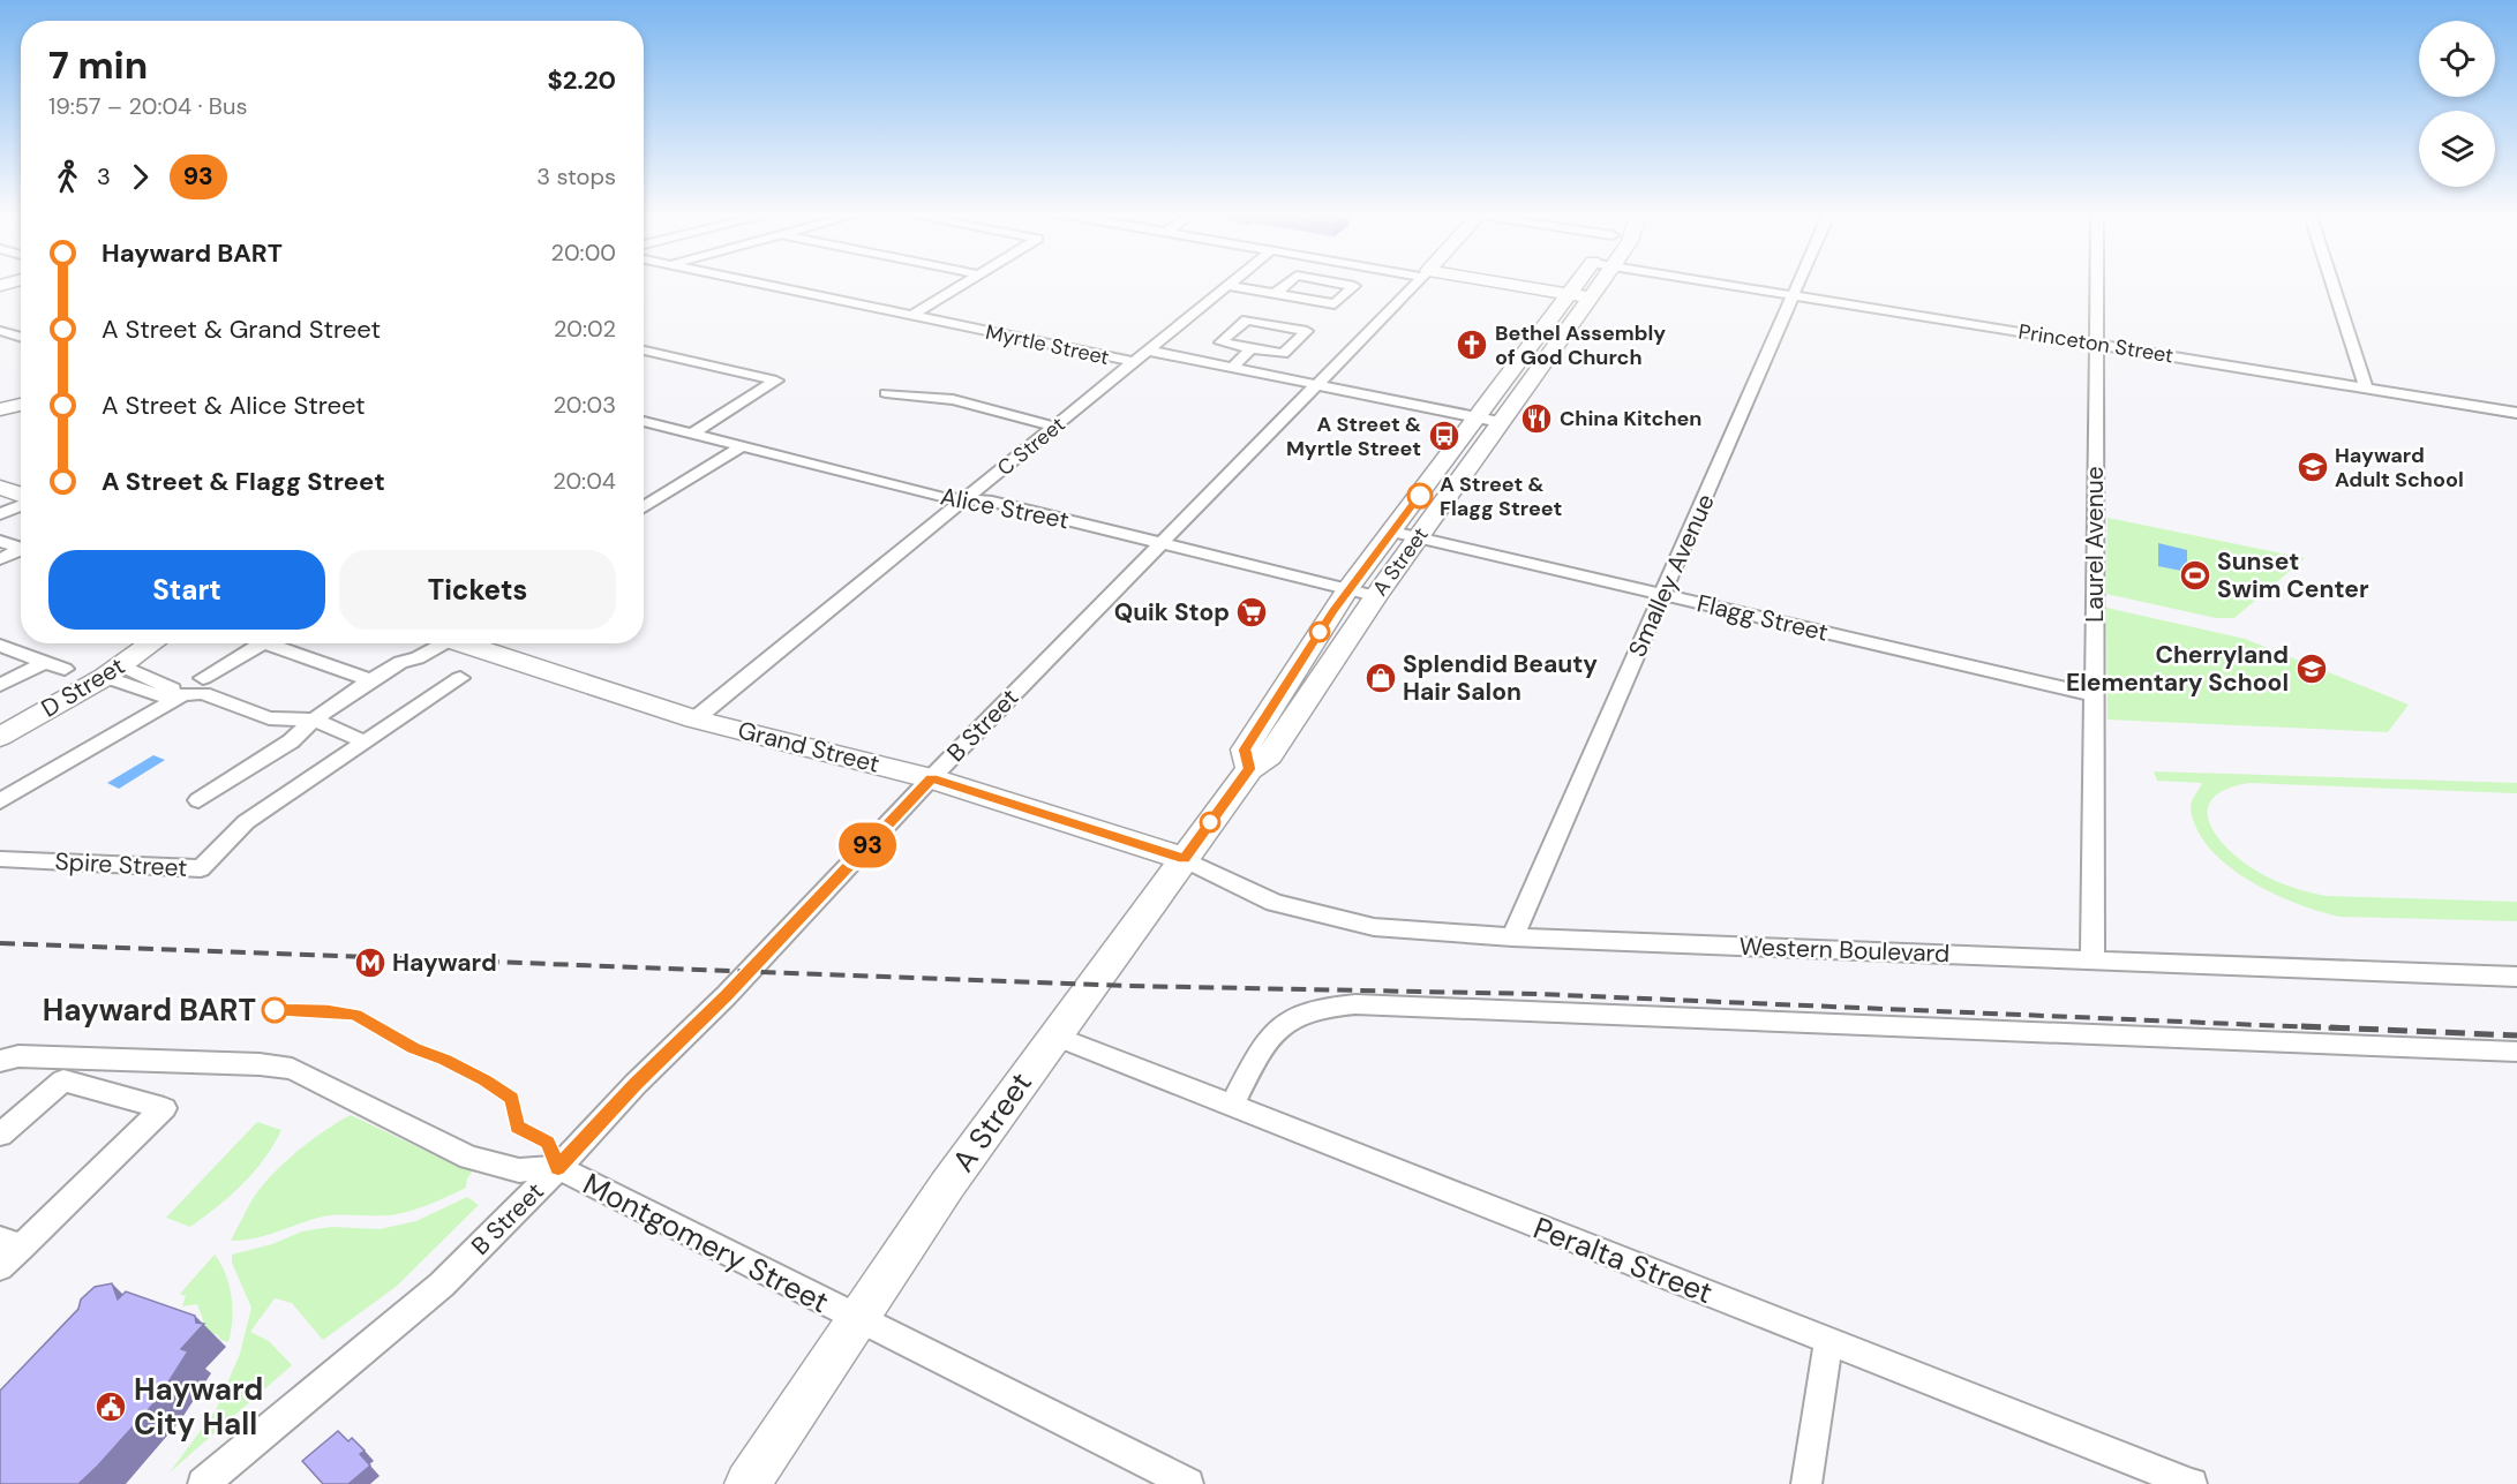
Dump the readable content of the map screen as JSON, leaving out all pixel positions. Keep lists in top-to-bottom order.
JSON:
{
  "streets": {
    "main road": ["A Street", "D Street", "Grand Street"],
    "street": [
      "Princeton Street",
      "Myrtle Street",
      "C Street",
      "Alice Street",
      "Laurel Avenue",
      "Smalley Avenue",
      "Flagg Street",
      "B Street",
      "Spire Street",
      "Western Boulevard",
      "Montgomery Street",
      "Peralta Street"
    ]
  },
  "crossings": [
    ["Princeton Street", "Laurel Avenue"],
    ["Princeton Street", "Smalley Avenue"],
    ["Myrtle Street", "C Street"],
    ["C Street", "Alice Street"],
    ["C Street", "Grand Street"],
    ["Alice Street", "A Street"],
    ["Alice Street", "B Street"],
    ["Laurel Avenue", "Flagg Street"],
    ["Laurel Avenue", "Western Boulevard"],
    ["A Street", "Flagg Street"],
    ["A Street", "Grand Street"],
    ["A Street", "Western Boulevard"],
    ["A Street", "Montgomery Street"],
    ["A Street", "Peralta Street"],
    ["Smalley Avenue", "Flagg Street"],
    ["Smalley Avenue", "Western Boulevard"],
    ["B Street", "Grand Street"],
    ["B Street", "Montgomery Street"],
    ["Grand Street", "Western Boulevard"]
  ],
  "places": {
    "church": ["Bethel Assembly of God Church"],
    "restaurant": ["China Kitchen"],
    "bus stop": ["A Street & Myrtle Street"],
    "school or university": ["Hayward Adult School", "Cherryland Elementary School"],
    "other": ["A Street & Flagg Street", "Hayward BART"],
    "sports": ["Sunset Swim Center"],
    "supermarket": ["Quik Stop"],
    "shop": ["Splendid Beauty Hair Salon"],
    "metro station": ["Hayward"],
    "public building": ["Hayward City Hall"]
  },
  "lines": ["bus line 93"],
  "page": {
    "on_map": "93",
    "heading": ["7 min", "19:57 – 20:04 · Bus", "$2.20"],
    "legs": ["3", "93", "3 stops"],
    "list": [
      {
        "name": "Hayward BART",
        "value": "20:00"
      },
      {
        "name": "A Street & Grand Street",
        "value": "20:02"
      },
      {
        "name": "A Street & Alice Street",
        "value": "20:03"
      },
      {
        "name": "A Street & Flagg Street",
        "value": "20:04"
      }
    ],
    "buttons": ["Start", "Tickets"]
  }
}
